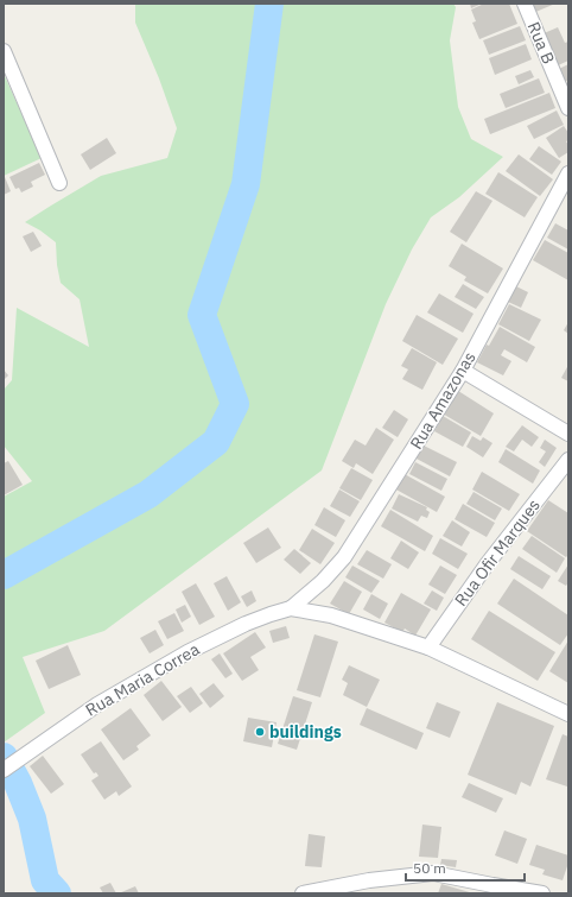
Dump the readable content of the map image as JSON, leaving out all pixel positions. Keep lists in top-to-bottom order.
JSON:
{
  "streets": {
    "street": [
      "Rua B",
      "Rua Amazonas",
      "Rua Ofir Marques",
      "Rua Maria Correa"
    ]
  },
  "crossings": [
    ["Rua Amazonas", "Rua Maria Correa"]
  ],
  "places": ["buildings"],
  "scale_bar": "50 m"
}
